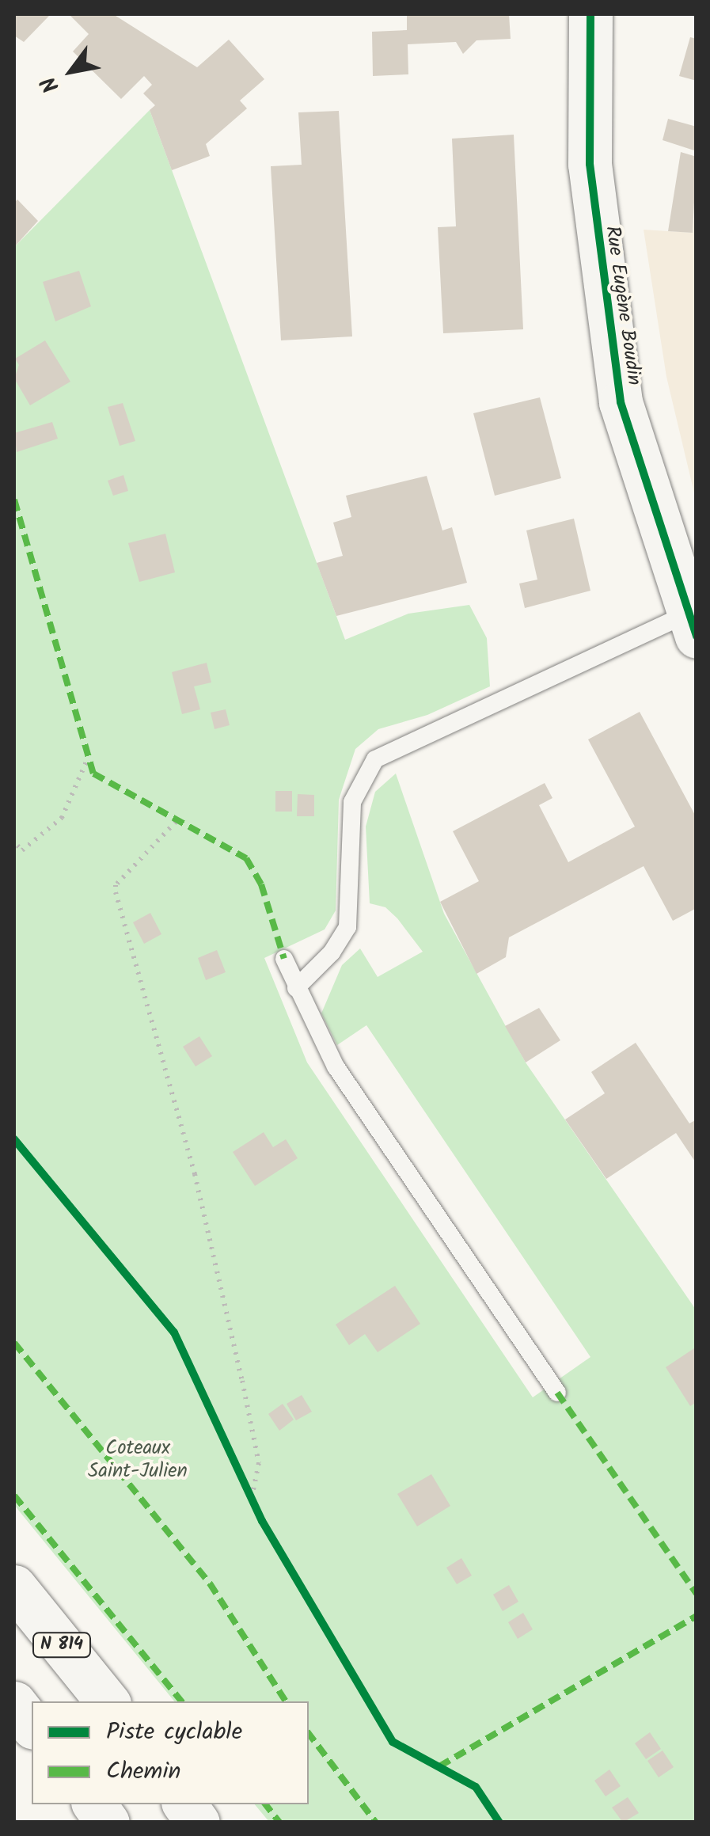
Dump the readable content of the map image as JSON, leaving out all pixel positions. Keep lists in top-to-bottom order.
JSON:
{
  "streets": {
    "main road": ["Rue Eugène Boudin", "N 814"]
  },
  "parks": ["Coteaux Saint-Julien"],
  "legend": ["Piste cyclable", "Chemin"],
  "north": "bottom left"
}
